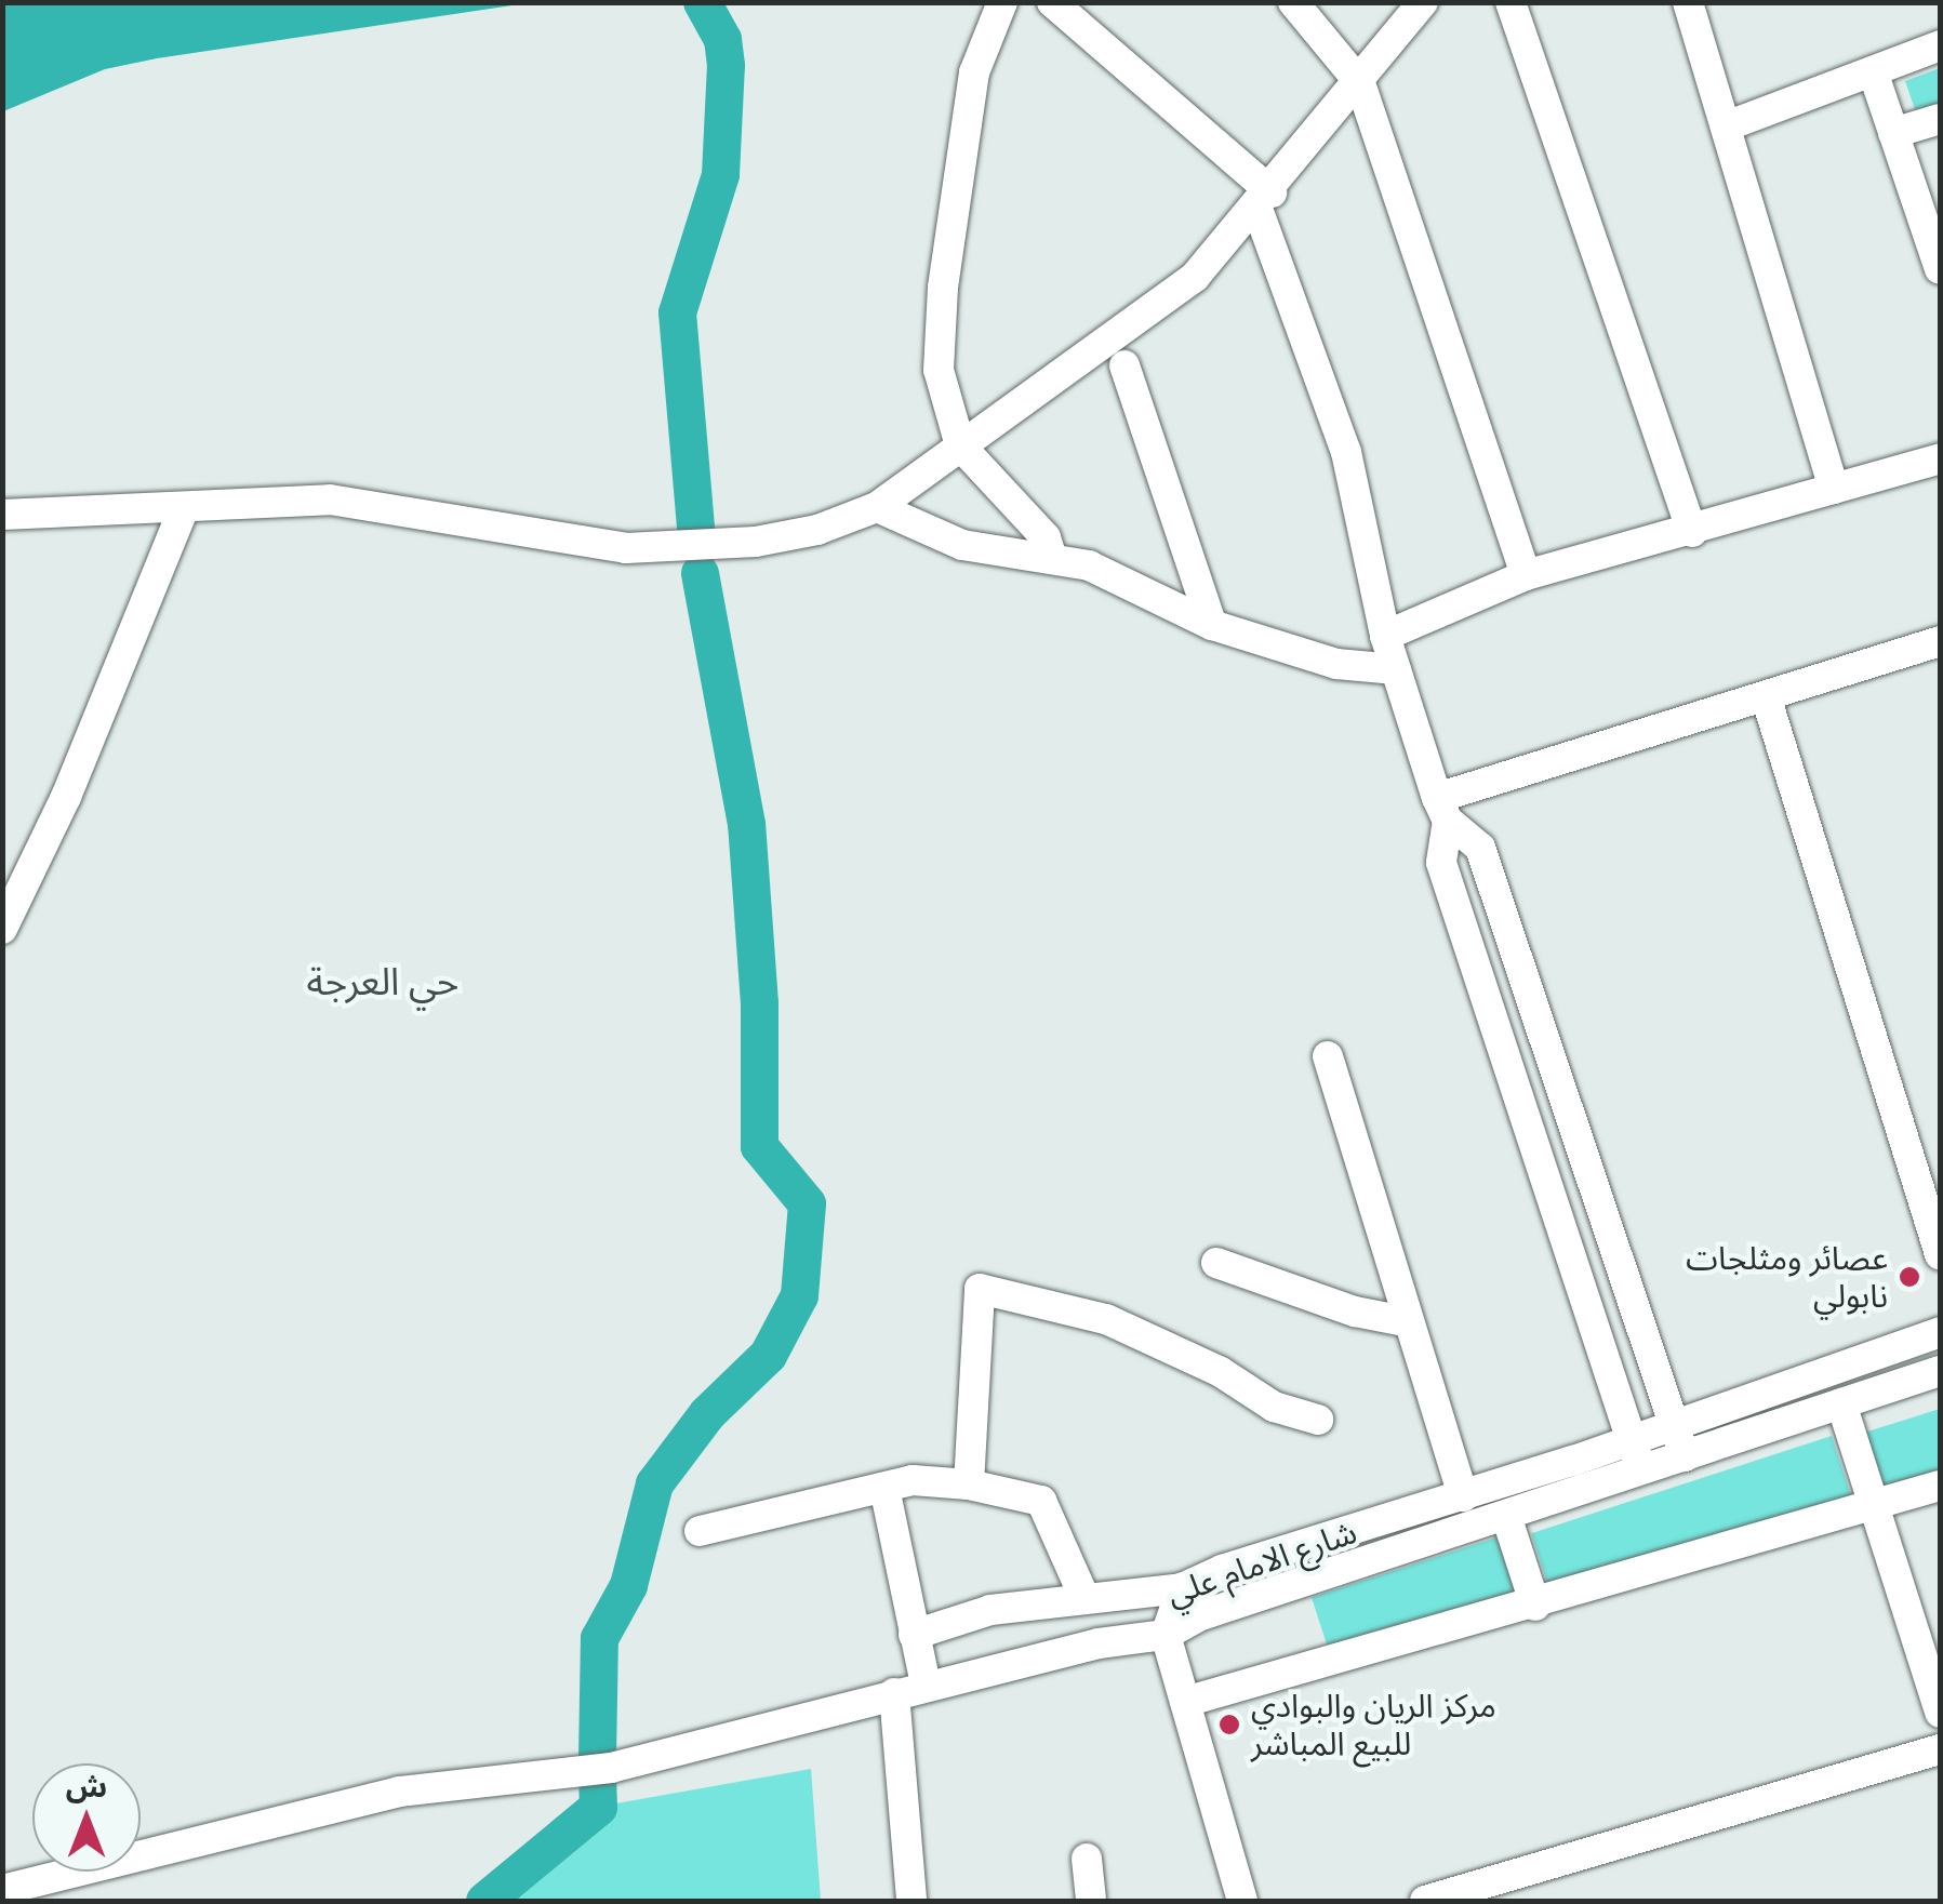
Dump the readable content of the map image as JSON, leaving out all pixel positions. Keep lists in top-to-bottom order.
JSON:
{
  "streets": {
    "street": ["شارع الامام علي"]
  },
  "districts": ["حي العرجة"],
  "places": ["عصائر ومثلجات نابولي", "مركز الريان والبوادي للبيع المباشر"],
  "north": "top"
}
